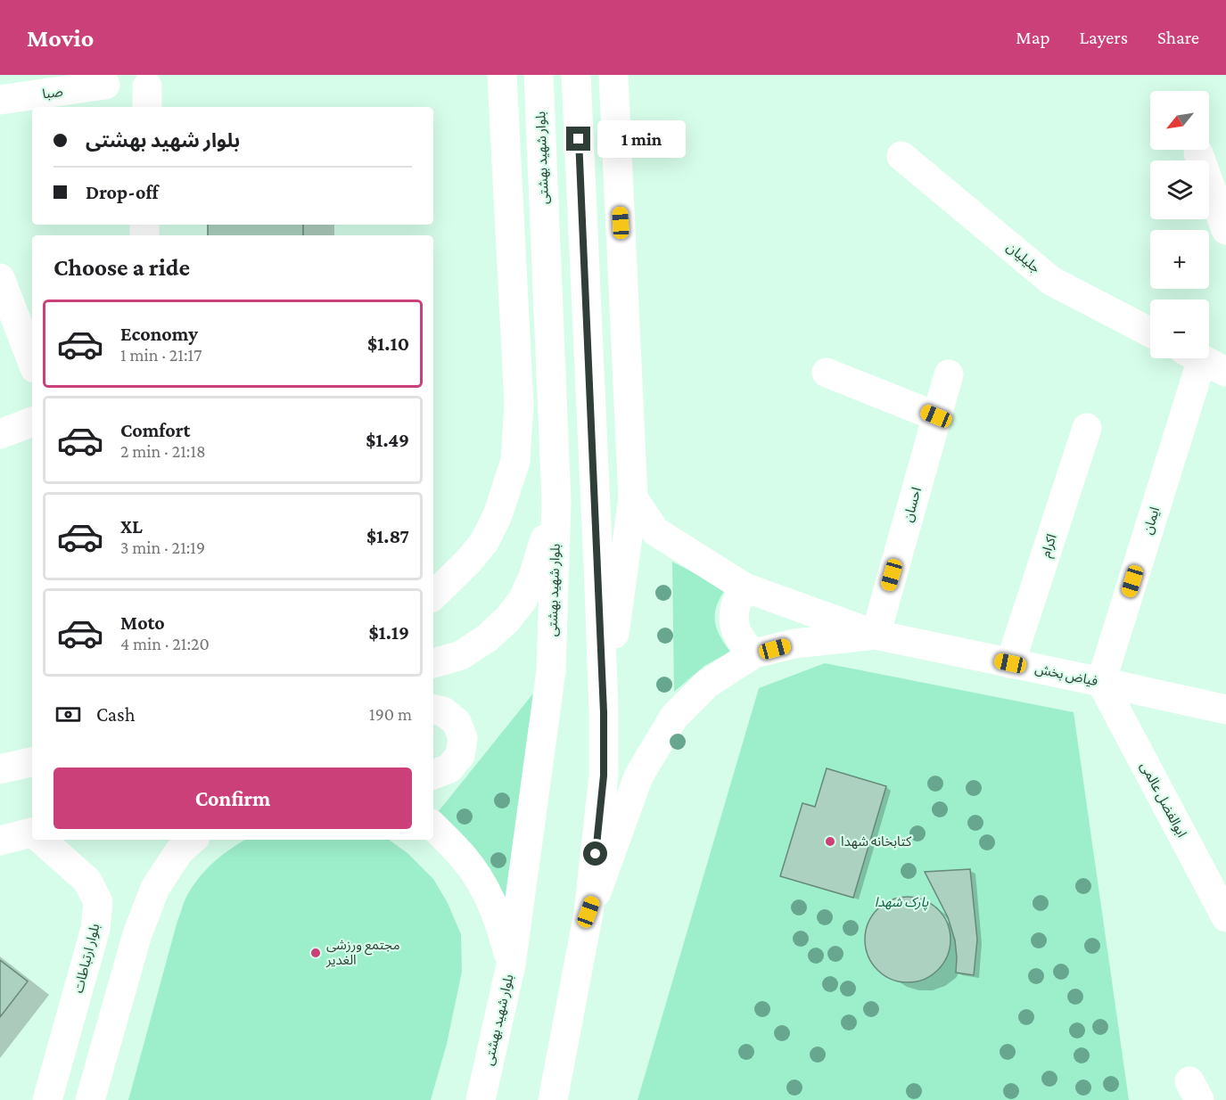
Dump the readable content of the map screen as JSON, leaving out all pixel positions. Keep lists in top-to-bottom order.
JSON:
{
  "streets": {
    "main road": [
      "صبا",
      "بلوار شهید بهشتی",
      "جلیلیان",
      "احسان",
      "ایمان",
      "اکرام",
      "فیاض بخش",
      "ابوالفضل عالمی",
      "بلوار ارتباطات"
    ]
  },
  "crossings": [
    ["احسان", "فیاض بخش"],
    ["ایمان", "فیاض بخش"],
    ["ایمان", "ابوالفضل عالمی"],
    ["اکرام", "فیاض بخش"],
    ["فیاض بخش", "ابوالفضل عالمی"]
  ],
  "parks": ["پارک شهدا"],
  "places": ["کتابخانه شهدا", "مجتمع ورزشی الغدیر"],
  "north": "bottom left",
  "page": {
    "header": "Movio",
    "nav": ["Map", "Layers", "Share"],
    "map_buttons": ["+", "−"],
    "banner": ["بلوار شهید بهشتی", "Drop-off"],
    "bubble": "1 min",
    "heading": "Choose a ride",
    "list": [
      {
        "name": "Economy",
        "note": "1 min · 21:17",
        "value": "$1.10"
      },
      {
        "name": "Comfort",
        "note": "2 min · 21:18",
        "value": "$1.49"
      },
      {
        "name": "XL",
        "note": "3 min · 21:19",
        "value": "$1.87"
      },
      {
        "name": "Moto",
        "note": "4 min · 21:20",
        "value": "$1.19"
      }
    ],
    "pay": ["Cash", "190 m"],
    "buttons": "Confirm"
  }
}
